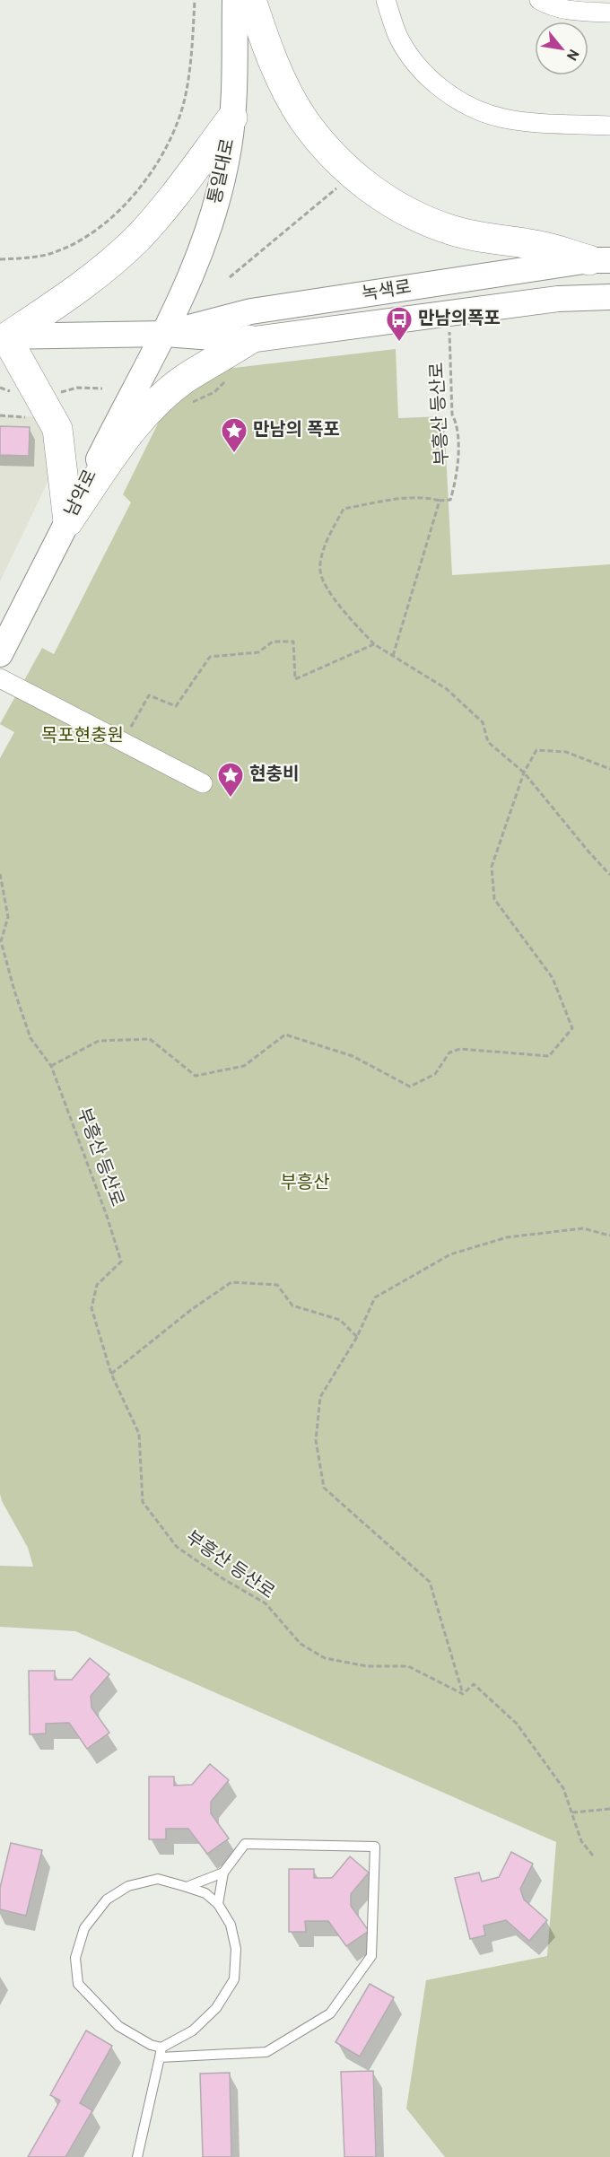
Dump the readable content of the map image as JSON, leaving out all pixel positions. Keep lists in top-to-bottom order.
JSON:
{
  "streets": {
    "main road": ["통일대로", "녹색로", "남악로"],
    "path": ["부흥산 등산로"]
  },
  "crossings": [
    ["통일대로", "녹색로"],
    ["통일대로", "남악로"],
    ["녹색로", "부흥산 등산로"],
    ["녹색로", "남악로"]
  ],
  "parks": ["목포현충원", "부흥산"],
  "places": {
    "bus stop": ["만남의폭포"],
    "place": ["만남의 폭포", "현충비"]
  },
  "north": "bottom right"
}
